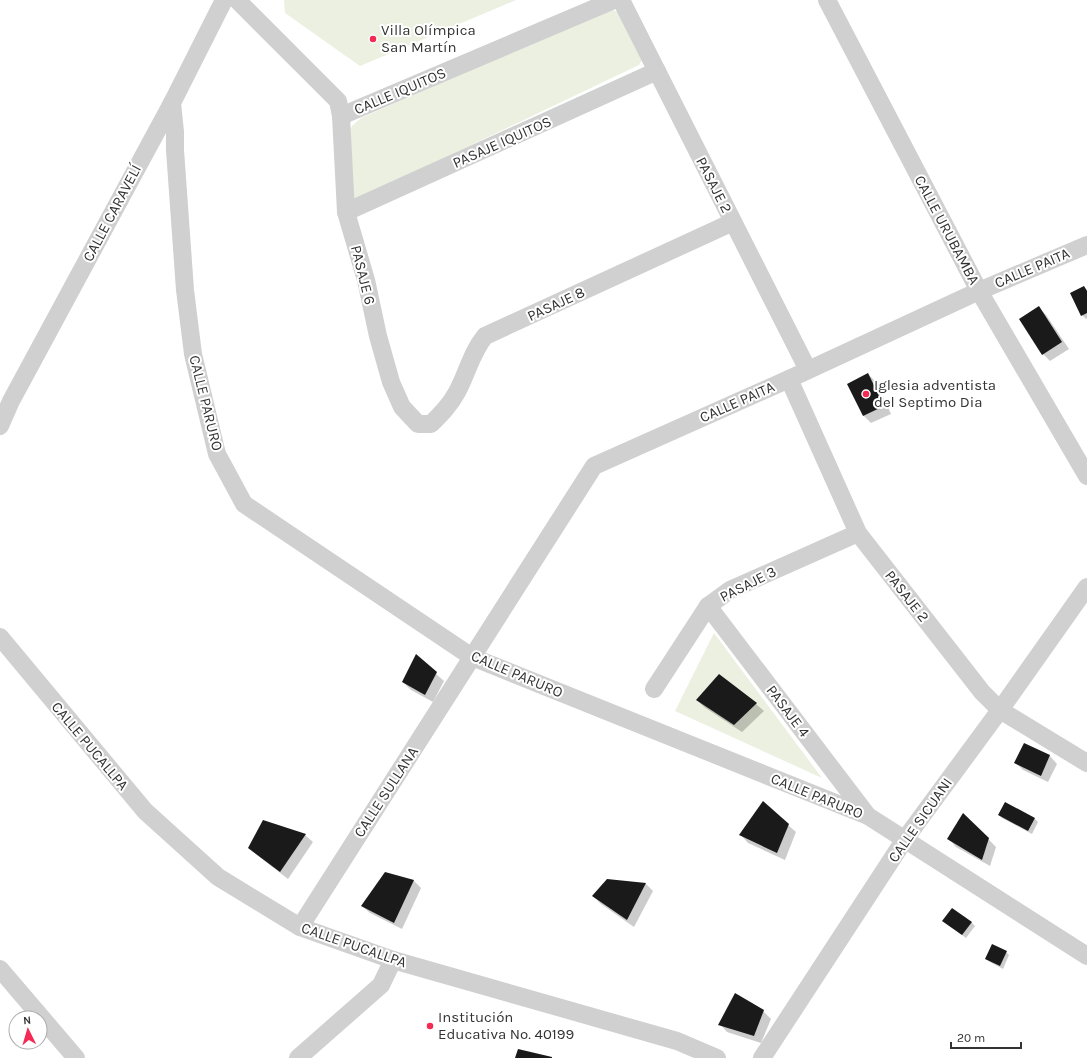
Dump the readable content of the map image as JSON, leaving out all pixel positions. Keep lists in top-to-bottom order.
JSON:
{
  "streets": {
    "street": [
      "CALLE IQUITOS",
      "PASAJE IQUITOS",
      "PASAJE 2",
      "CALLE CARAVELÍ",
      "CALLE URUBAMBA",
      "CALLE PAITA",
      "PASAJE 6",
      "PASAJE 8",
      "CALLE PARURO",
      "PASAJE 3",
      "PASAJE 4",
      "CALLE PUCALLPA",
      "CALLE SULLANA",
      "CALLE SICUANI"
    ]
  },
  "crossings": [
    ["CALLE IQUITOS", "PASAJE 6"],
    ["PASAJE IQUITOS", "PASAJE 2"],
    ["PASAJE IQUITOS", "PASAJE 6"],
    ["PASAJE 2", "CALLE PAITA"],
    ["PASAJE 2", "PASAJE 8"],
    ["PASAJE 2", "PASAJE 3"],
    ["PASAJE 2", "CALLE SICUANI"],
    ["CALLE CARAVELÍ", "CALLE PARURO"],
    ["CALLE URUBAMBA", "CALLE PAITA"],
    ["CALLE PAITA", "CALLE PARURO"],
    ["CALLE PAITA", "CALLE SULLANA"],
    ["PASAJE 6", "PASAJE 8"],
    ["CALLE PARURO", "PASAJE 4"],
    ["CALLE PARURO", "CALLE SULLANA"],
    ["CALLE PARURO", "CALLE SICUANI"],
    ["PASAJE 3", "PASAJE 4"],
    ["CALLE PUCALLPA", "CALLE SULLANA"]
  ],
  "places": ["Villa Olímpica San Martín", "Iglesia adventista del Septimo Dia", "Institución Educativa No. 40199"],
  "scale_bar": "20 m",
  "north": "top"
}
